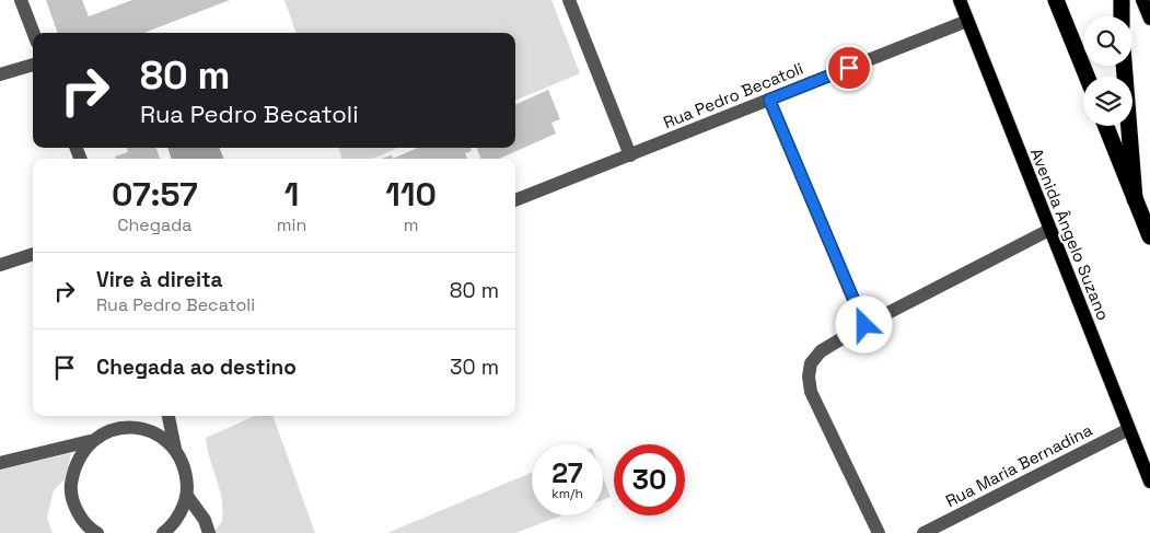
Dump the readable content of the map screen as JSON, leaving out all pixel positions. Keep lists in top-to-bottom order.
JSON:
{
  "streets": {
    "main road": ["Avenida Ângelo Suzano"],
    "street": ["Rua Pedro Becatoli", "Rua Maria Bernadina"]
  },
  "crossings": [
    ["Rua Pedro Becatoli", "Avenida Ângelo Suzano"],
    ["Avenida Ângelo Suzano", "Rua Maria Bernadina"]
  ],
  "page": {
    "turn": ["80 m", "Rua Pedro Becatoli"],
    "eta": [
      "07:57",
      "Chegada",
      "1",
      "min",
      "110",
      "m"
    ],
    "list": [
      {
        "name": "Vire à direita",
        "note": "Rua Pedro Becatoli",
        "value": "80 m"
      },
      {
        "name": "Chegada ao destino",
        "value": "30 m"
      }
    ],
    "speed": "27 km/h",
    "limit": "30"
  }
}
